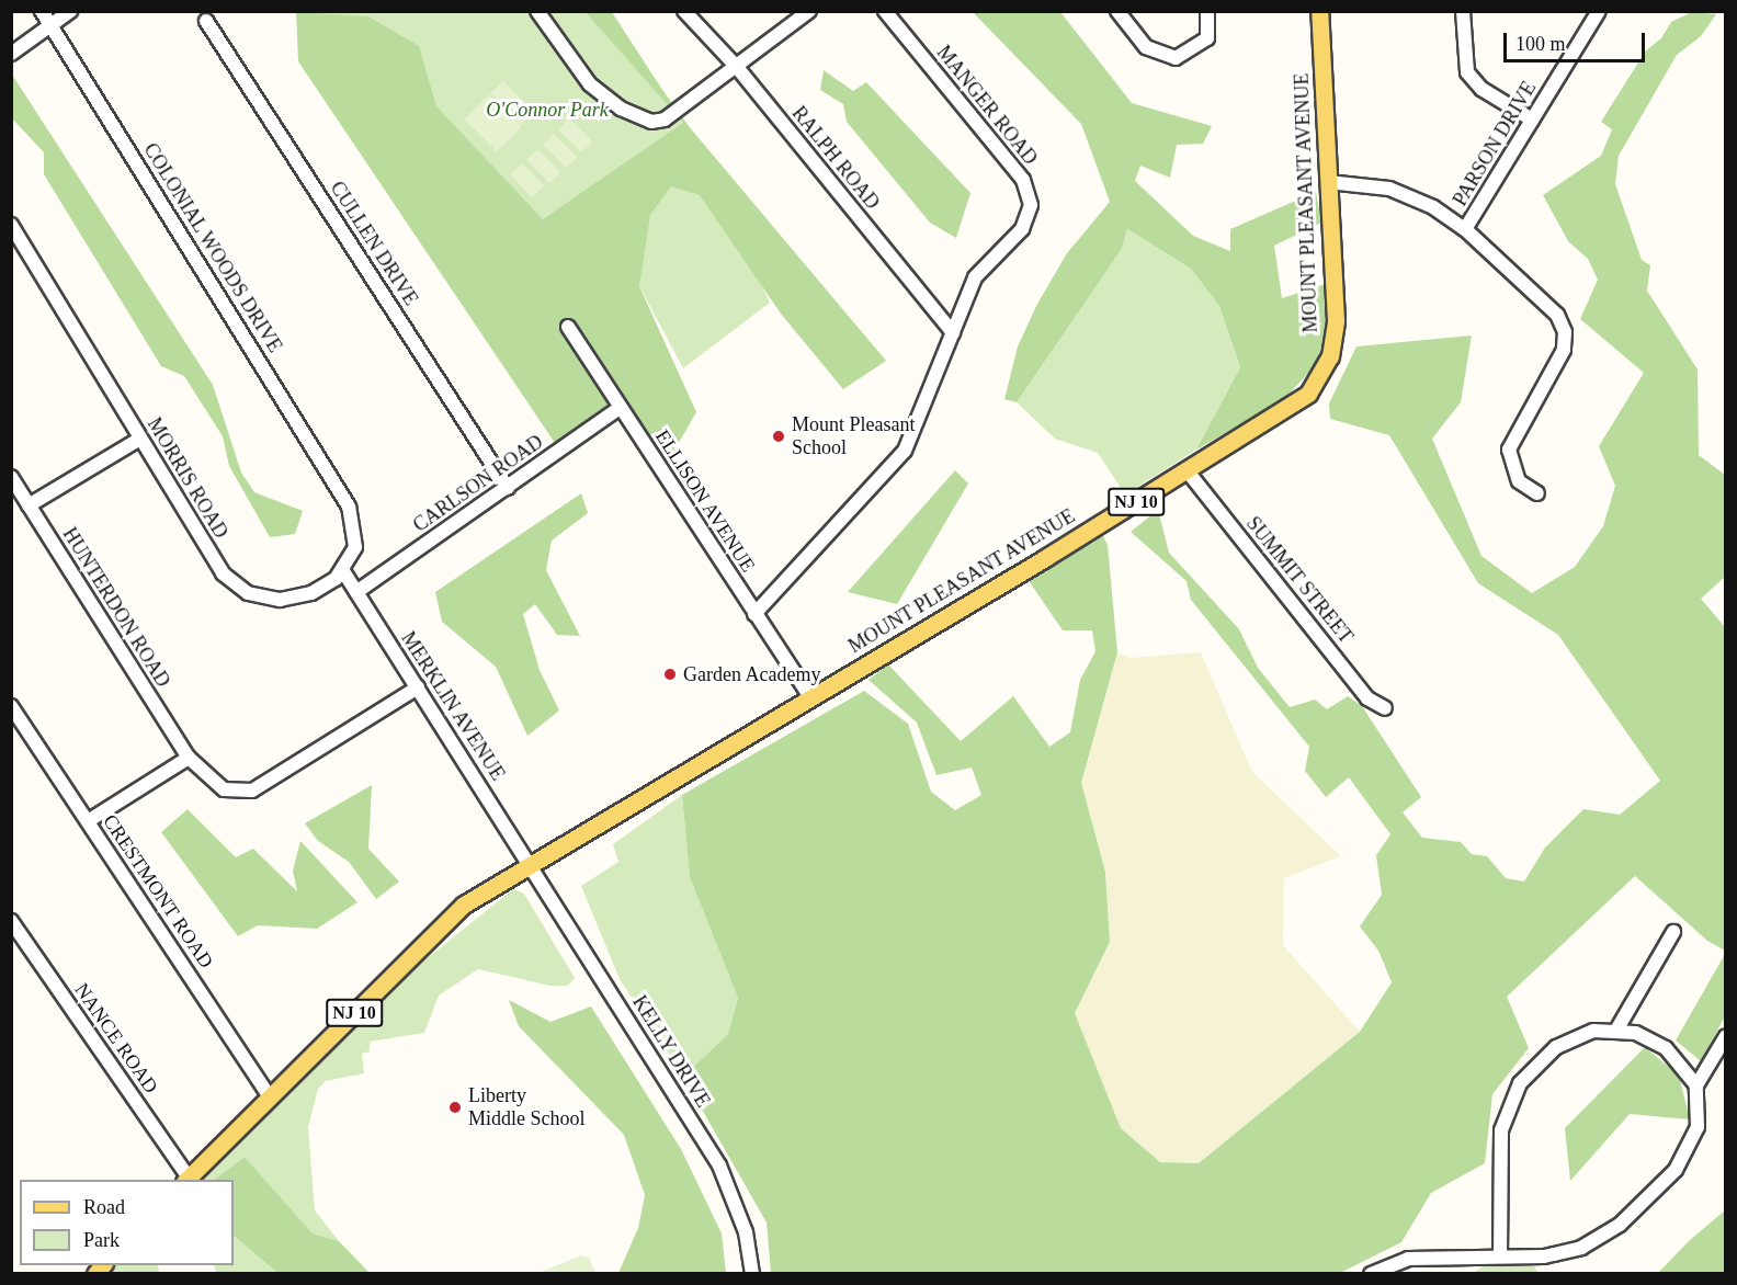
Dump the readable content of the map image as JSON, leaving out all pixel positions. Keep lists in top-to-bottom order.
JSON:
{
  "streets": {
    "main road": ["MOUNT PLEASANT AVENUE", "NJ 10"],
    "street": [
      "MANGER ROAD",
      "PARSON DRIVE",
      "RALPH ROAD",
      "CULLEN DRIVE",
      "COLONIAL WOODS DRIVE",
      "MORRIS ROAD",
      "CARLSON ROAD",
      "ELLISON AVENUE",
      "SUMMIT STREET",
      "HUNTERDON ROAD",
      "MERKLIN AVENUE",
      "CRESTMONT ROAD",
      "NANCE ROAD",
      "KELLY DRIVE"
    ]
  },
  "crossings": [
    ["MANGER ROAD", "RALPH ROAD"],
    ["MANGER ROAD", "ELLISON AVENUE"],
    ["MOUNT PLEASANT AVENUE", "ELLISON AVENUE"],
    ["MOUNT PLEASANT AVENUE", "SUMMIT STREET"],
    ["MOUNT PLEASANT AVENUE", "MERKLIN AVENUE"],
    ["MOUNT PLEASANT AVENUE", "CRESTMONT ROAD"],
    ["MOUNT PLEASANT AVENUE", "NANCE ROAD"],
    ["MOUNT PLEASANT AVENUE", "KELLY DRIVE"],
    ["CULLEN DRIVE", "CARLSON ROAD"],
    ["COLONIAL WOODS DRIVE", "MORRIS ROAD"],
    ["COLONIAL WOODS DRIVE", "MERKLIN AVENUE"],
    ["MORRIS ROAD", "MERKLIN AVENUE"],
    ["CARLSON ROAD", "ELLISON AVENUE"],
    ["CARLSON ROAD", "MERKLIN AVENUE"],
    ["HUNTERDON ROAD", "MERKLIN AVENUE"],
    ["MERKLIN AVENUE", "KELLY DRIVE"]
  ],
  "parks": ["O'Connor Park"],
  "places": ["Mount Pleasant School", "Garden Academy", "Liberty Middle School"],
  "legend": ["Road", "Park"],
  "scale_bar": "100 m"
}
